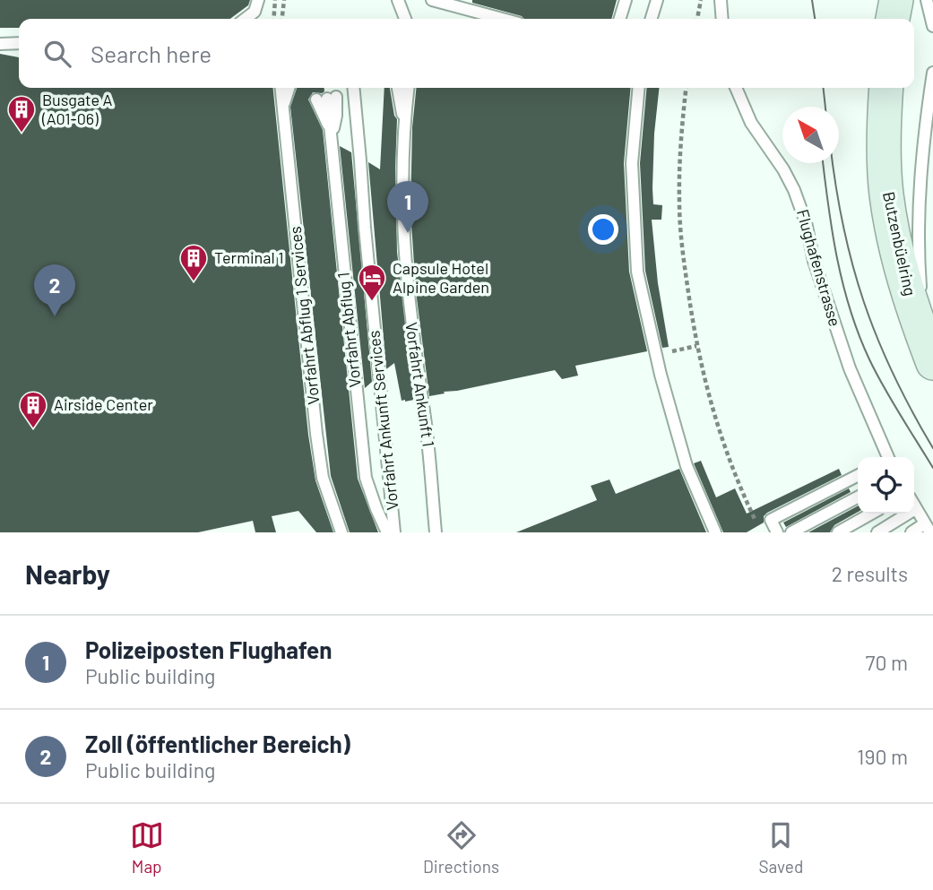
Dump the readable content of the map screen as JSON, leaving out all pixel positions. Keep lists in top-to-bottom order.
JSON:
{
  "streets": {
    "main road": ["Butzenbüelring"],
    "lane": [
      "Flughafenstrasse",
      "Vorfahrt Abflug 1 Services",
      "Vorfahrt Abflug 1",
      "Vorfahrt Ankunft 1",
      "Vorfahrt Ankunft Services"
    ]
  },
  "places": {
    "building": ["Busgate A (A01-06)", "Terminal 1", "Airside Center"],
    "hotel": ["Capsule Hotel Alpine Garden"]
  },
  "north": "top left",
  "page": {
    "search": "Search here",
    "pins": ["1", "2"],
    "heading": ["Nearby", "2 results"],
    "list": [
      {
        "mark": "1",
        "name": "Polizeiposten Flughafen",
        "note": "Public building",
        "value": "70 m"
      },
      {
        "mark": "2",
        "name": "Zoll (öffentlicher Bereich)",
        "note": "Public building",
        "value": "190 m"
      }
    ],
    "nav": ["Map", "Directions", "Saved"]
  }
}
